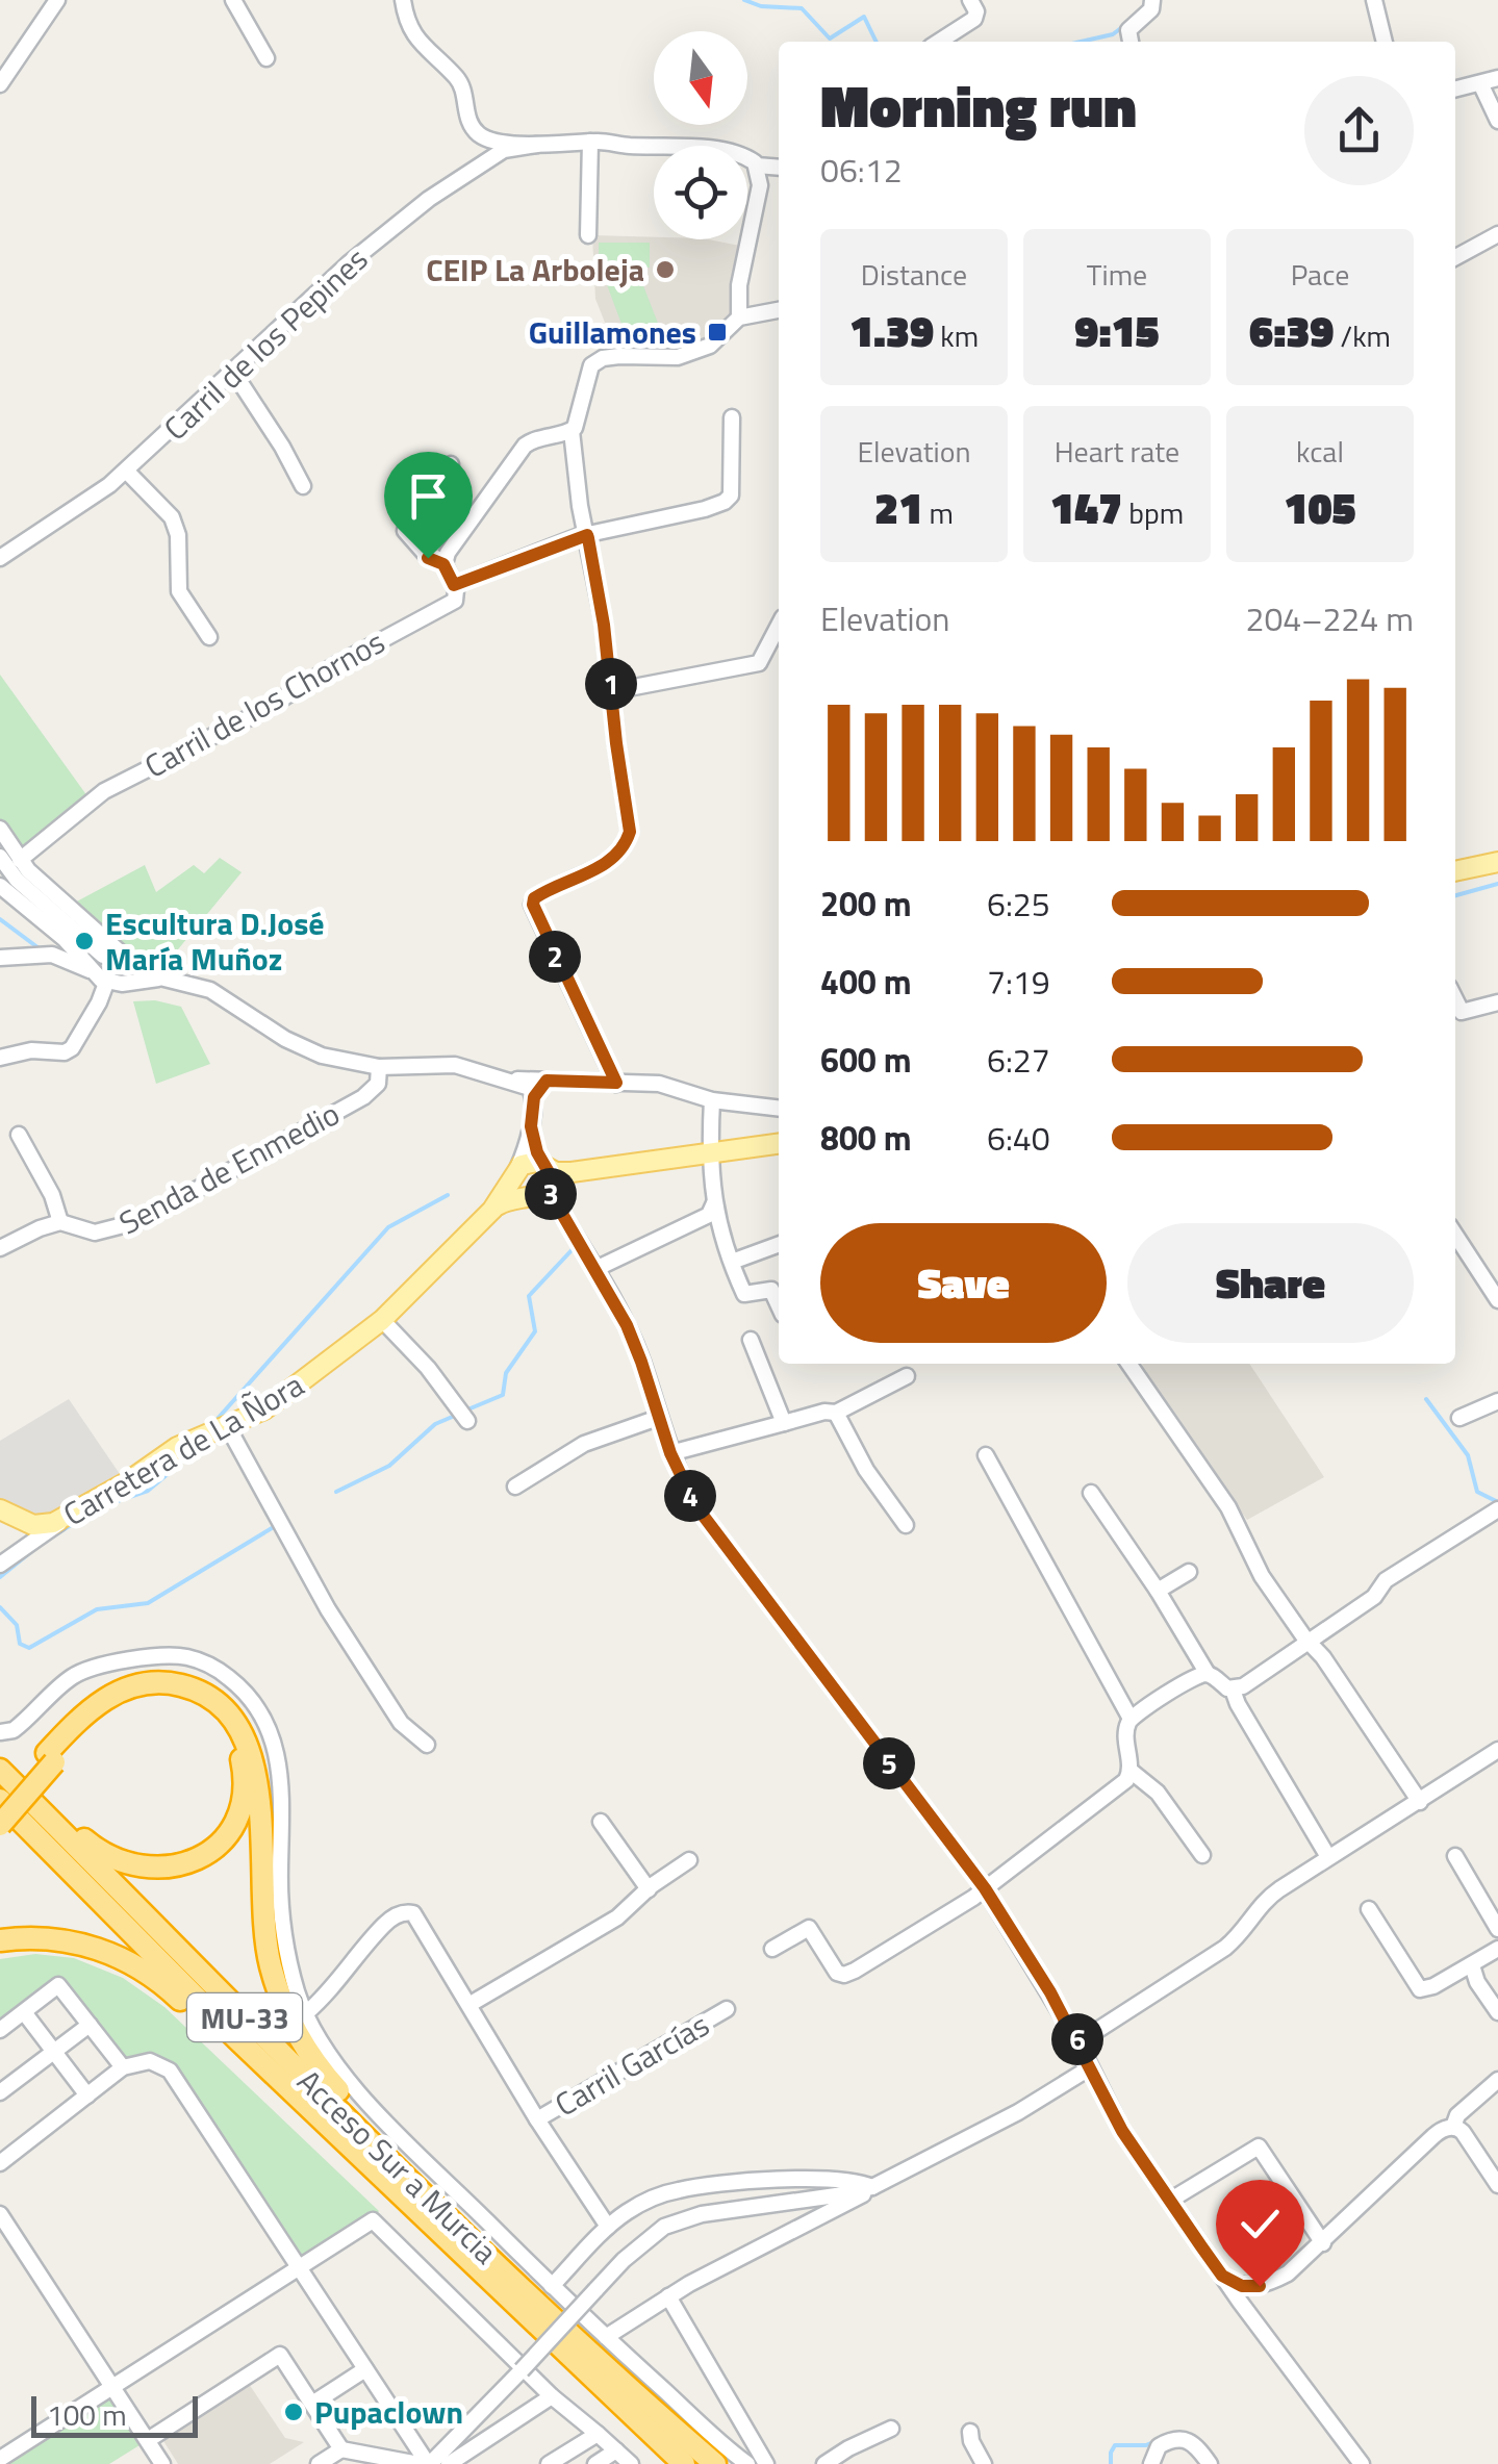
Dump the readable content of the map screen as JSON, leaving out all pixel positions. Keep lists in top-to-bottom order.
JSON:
{
  "streets": {
    "highway": ["MU-33", "Acceso Sur a Murcia"],
    "main road": ["Carretera de La Ñora"],
    "street": [
      "Carril de los Pepines",
      "Carril de los Chornos",
      "Senda de Enmedio",
      "Carril Garcías"
    ]
  },
  "places": {
    "other": ["CEIP La Arboleja", "Escultura D.José María Muñoz", "Pupaclown"],
    "transit": ["Guillamones"]
  },
  "scale_bar": "100 m",
  "north": "bottom",
  "page": {
    "heading": ["Morning run", "06:12"],
    "stats": [
      ["Distance", "1.39 km"],
      ["Time", "9:15"],
      ["Pace", "6:39 /km"],
      ["Elevation", "21 m"],
      ["Heart rate", "147 bpm"],
      ["kcal", "105"]
    ],
    "chart": ["Elevation", "204–224 m"],
    "pins": [
      "1",
      "2",
      "3",
      "4",
      "5",
      "6"
    ],
    "list": [
      {
        "name": "200 m",
        "note": "6:25"
      },
      {
        "name": "400 m",
        "note": "7:19"
      },
      {
        "name": "600 m",
        "note": "6:27"
      },
      {
        "name": "800 m",
        "note": "6:40"
      }
    ],
    "buttons": ["Save", "Share"],
    "scale": "100 m"
  }
}
